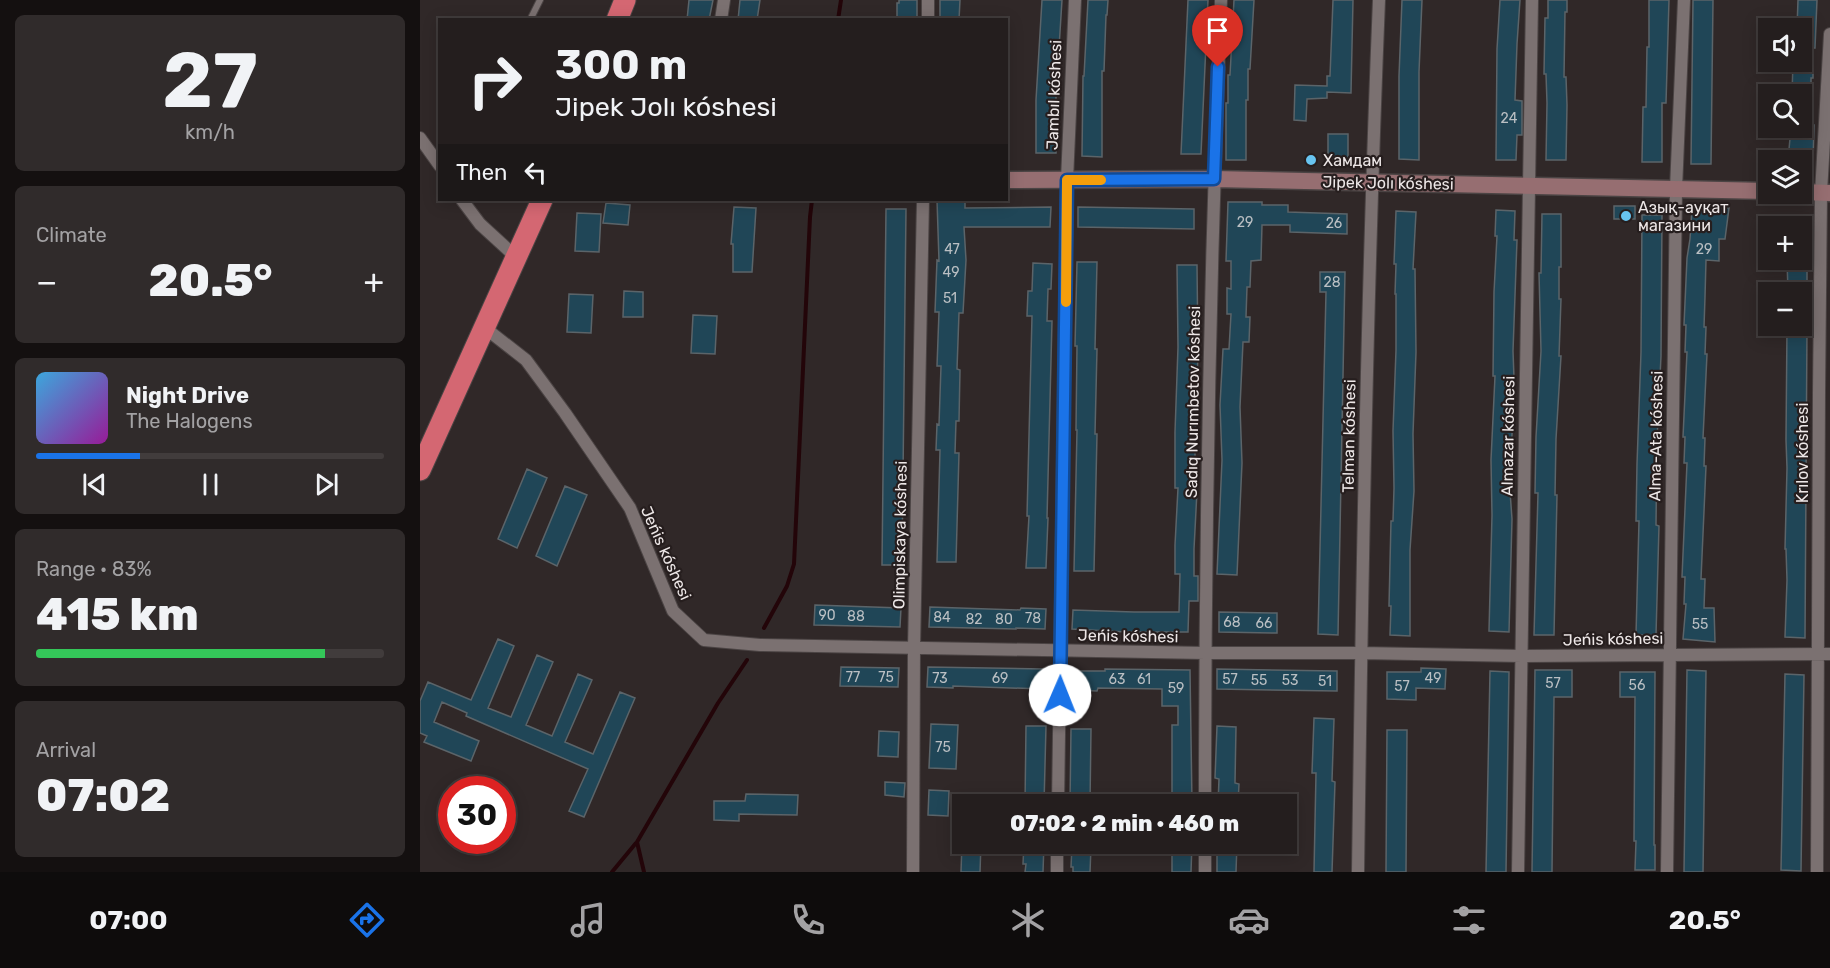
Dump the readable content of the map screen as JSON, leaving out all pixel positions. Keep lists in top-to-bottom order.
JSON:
{
  "streets": {
    "street": [
      "Jambıl kóshesi",
      "Jipek Jolı kóshesi",
      "Sadıq Nurımbetov kóshesi",
      "Telman kóshesi",
      "Almazar kóshesi",
      "Alma-Ata kóshesi",
      "Krılov kóshesi",
      "Olimpiskaya kóshesi",
      "Jeńis kóshesi"
    ]
  },
  "crossings": [
    ["Jambıl kóshesi", "Jipek Jolı kóshesi"],
    ["Jambıl kóshesi", "Jeńis kóshesi"],
    ["Jipek Jolı kóshesi", "Sadıq Nurımbetov kóshesi"],
    ["Jipek Jolı kóshesi", "Telman kóshesi"],
    ["Jipek Jolı kóshesi", "Almazar kóshesi"],
    ["Jipek Jolı kóshesi", "Alma-Ata kóshesi"],
    ["Sadıq Nurımbetov kóshesi", "Jeńis kóshesi"],
    ["Telman kóshesi", "Jeńis kóshesi"],
    ["Almazar kóshesi", "Jeńis kóshesi"],
    ["Alma-Ata kóshesi", "Jeńis kóshesi"],
    ["Krılov kóshesi", "Jeńis kóshesi"],
    ["Olimpiskaya kóshesi", "Jeńis kóshesi"]
  ],
  "places": ["Хамдам", "Азық-ауқат магазини"],
  "house_numbers": [
    "24",
    "29",
    "26",
    "47",
    "29",
    "49",
    "28",
    "51",
    "90",
    "88",
    "84",
    "78",
    "82",
    "80",
    "68",
    "66",
    "55",
    "77",
    "75",
    "73",
    "69",
    "49",
    "63",
    "61",
    "57",
    "55",
    "53",
    "51",
    "57",
    "56",
    "57",
    "59",
    "75"
  ],
  "page": {
    "tile": [
      ["27", "km/h"],
      "Climate",
      ["Range · 83%", "415 km"],
      ["Arrival", "07:02"]
    ],
    "map_buttons": ["+", "−"],
    "turn": ["300 m", "Jipek Jolı kóshesi"],
    "then": "Then",
    "heat": ["−", "20.5°", "+"],
    "song": ["Night Drive", "The Halogens"],
    "limit": "30",
    "trip": "07:02 · 2 min · 460 m",
    "tabs": ["07:00", "20.5°"]
  }
}
